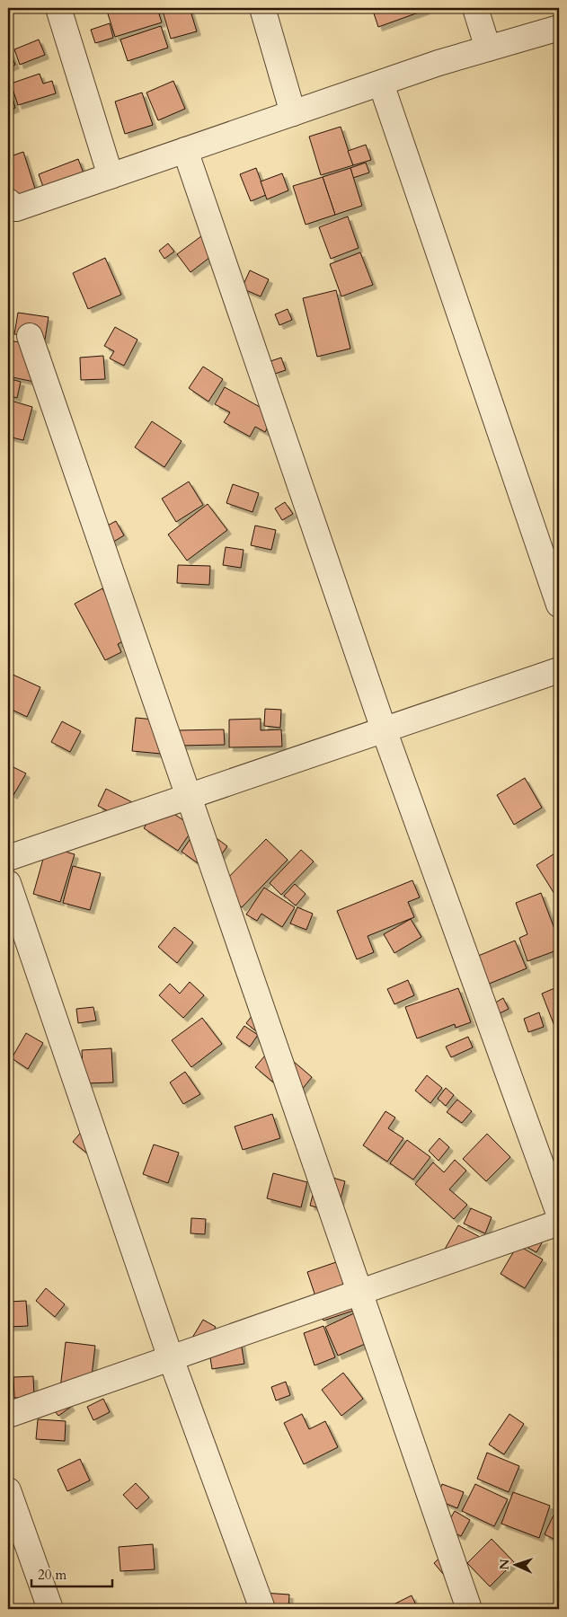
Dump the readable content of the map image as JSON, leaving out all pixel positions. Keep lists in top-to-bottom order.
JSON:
{
  "scale_bar": "20 m",
  "north": "left"
}
